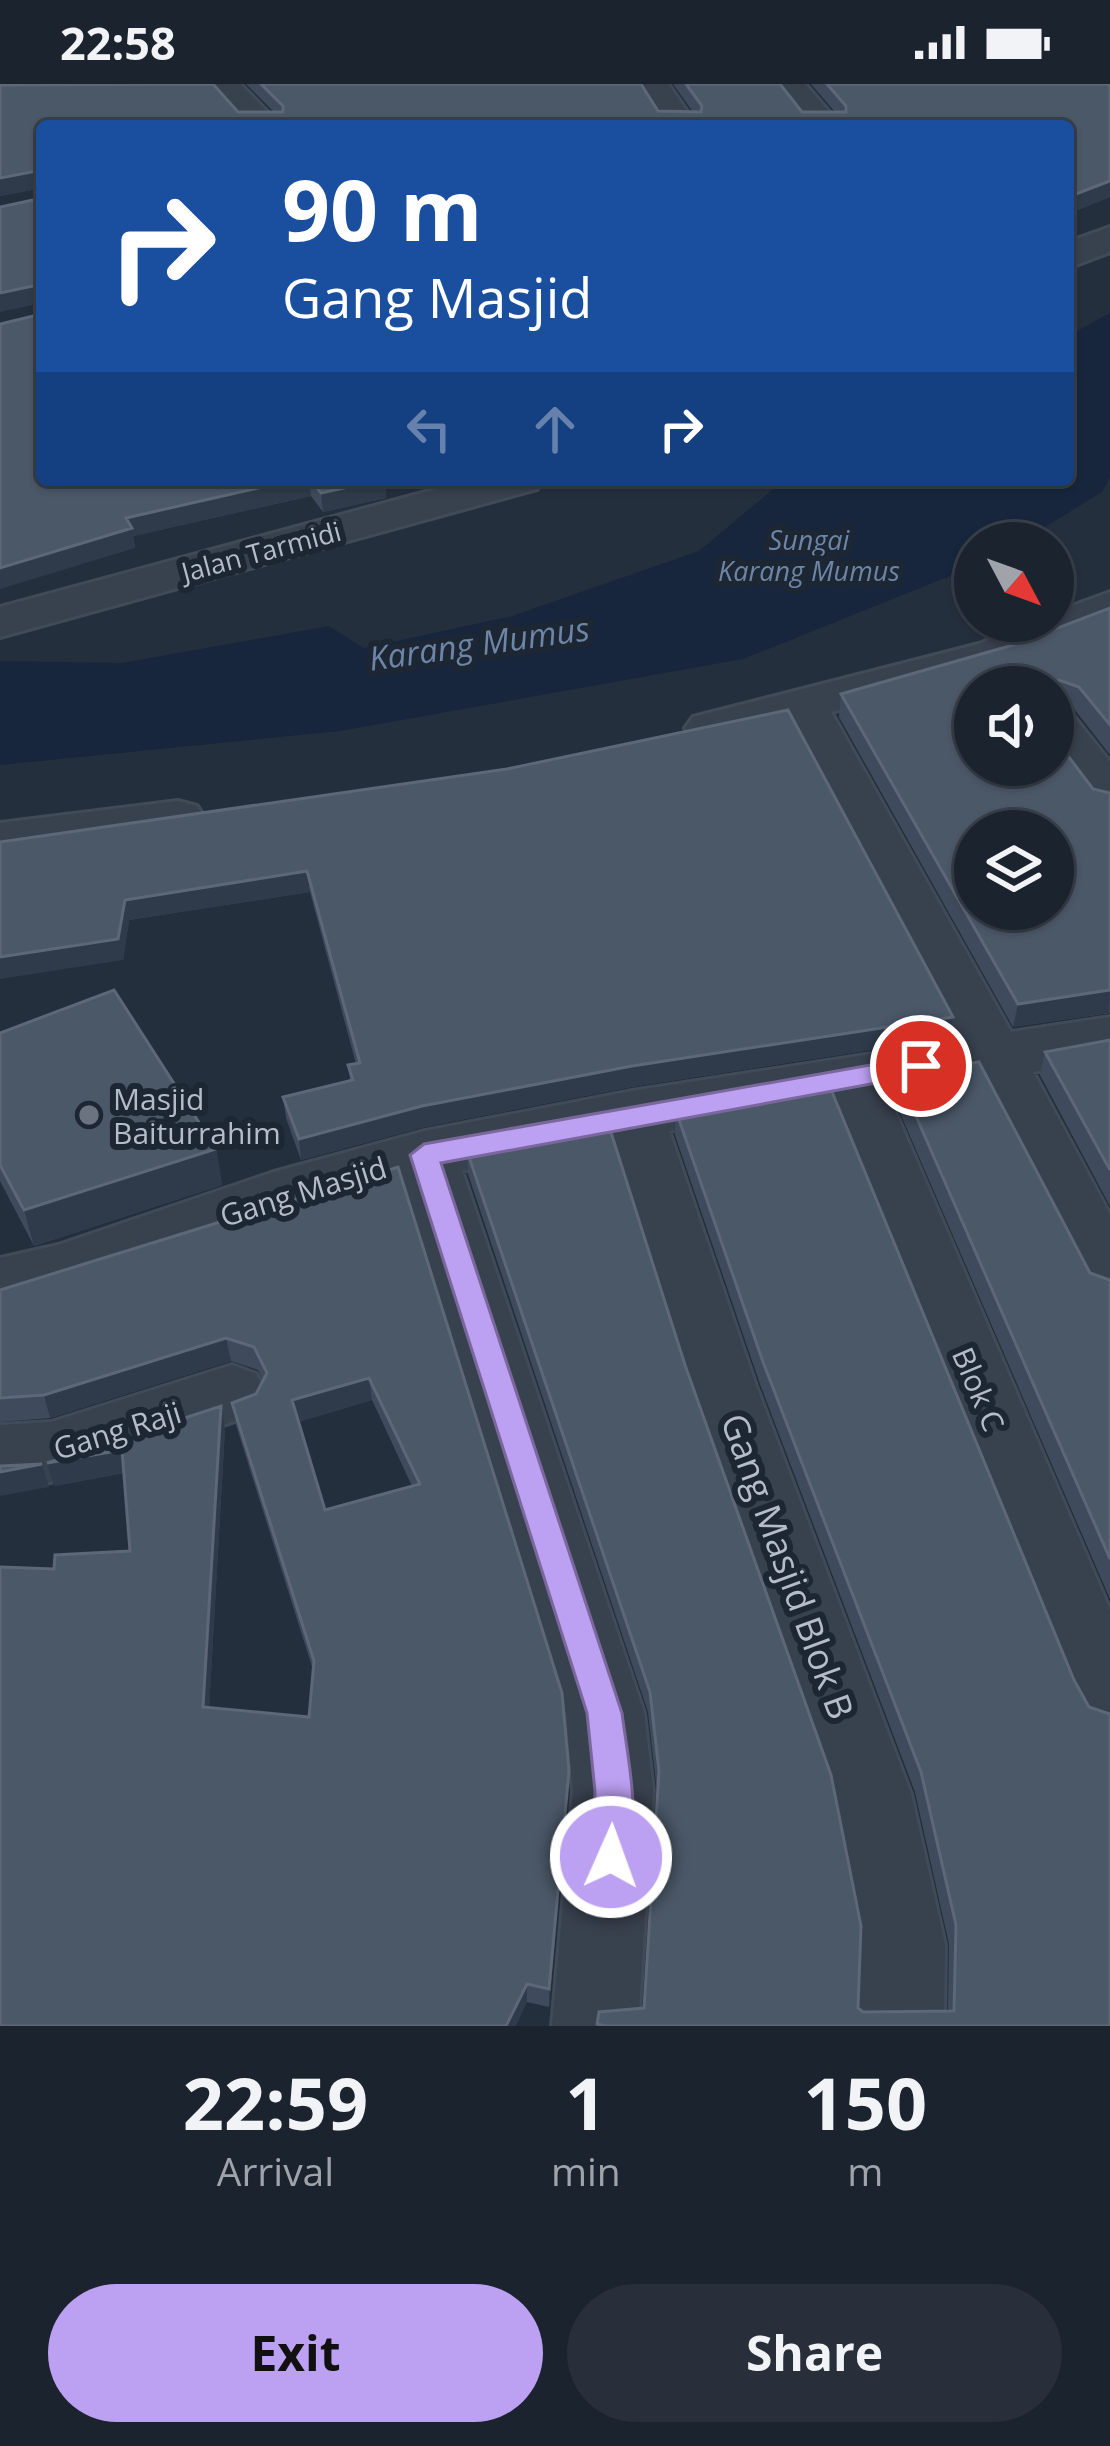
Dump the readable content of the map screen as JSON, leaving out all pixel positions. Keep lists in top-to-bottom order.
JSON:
{
  "streets": {
    "street": [
      "Jalan Tarmidi",
      "Gang Masjid",
      "Blok C",
      "Gang Raji",
      "Gang Masjid Blok B"
    ]
  },
  "crossings": [
    ["Gang Masjid", "Blok C"],
    ["Gang Masjid", "Gang Masjid Blok B"]
  ],
  "water": ["Sungai Karang Mumus", "Karang Mumus"],
  "places": ["Masjid Baiturrahim"],
  "north": "bottom right",
  "page": {
    "status": "22:58",
    "turn": ["90 m", "Gang Masjid"],
    "eta": [
      "22:59",
      "Arrival",
      "1",
      "min",
      "150",
      "m"
    ],
    "buttons": ["Exit", "Share"]
  }
}
